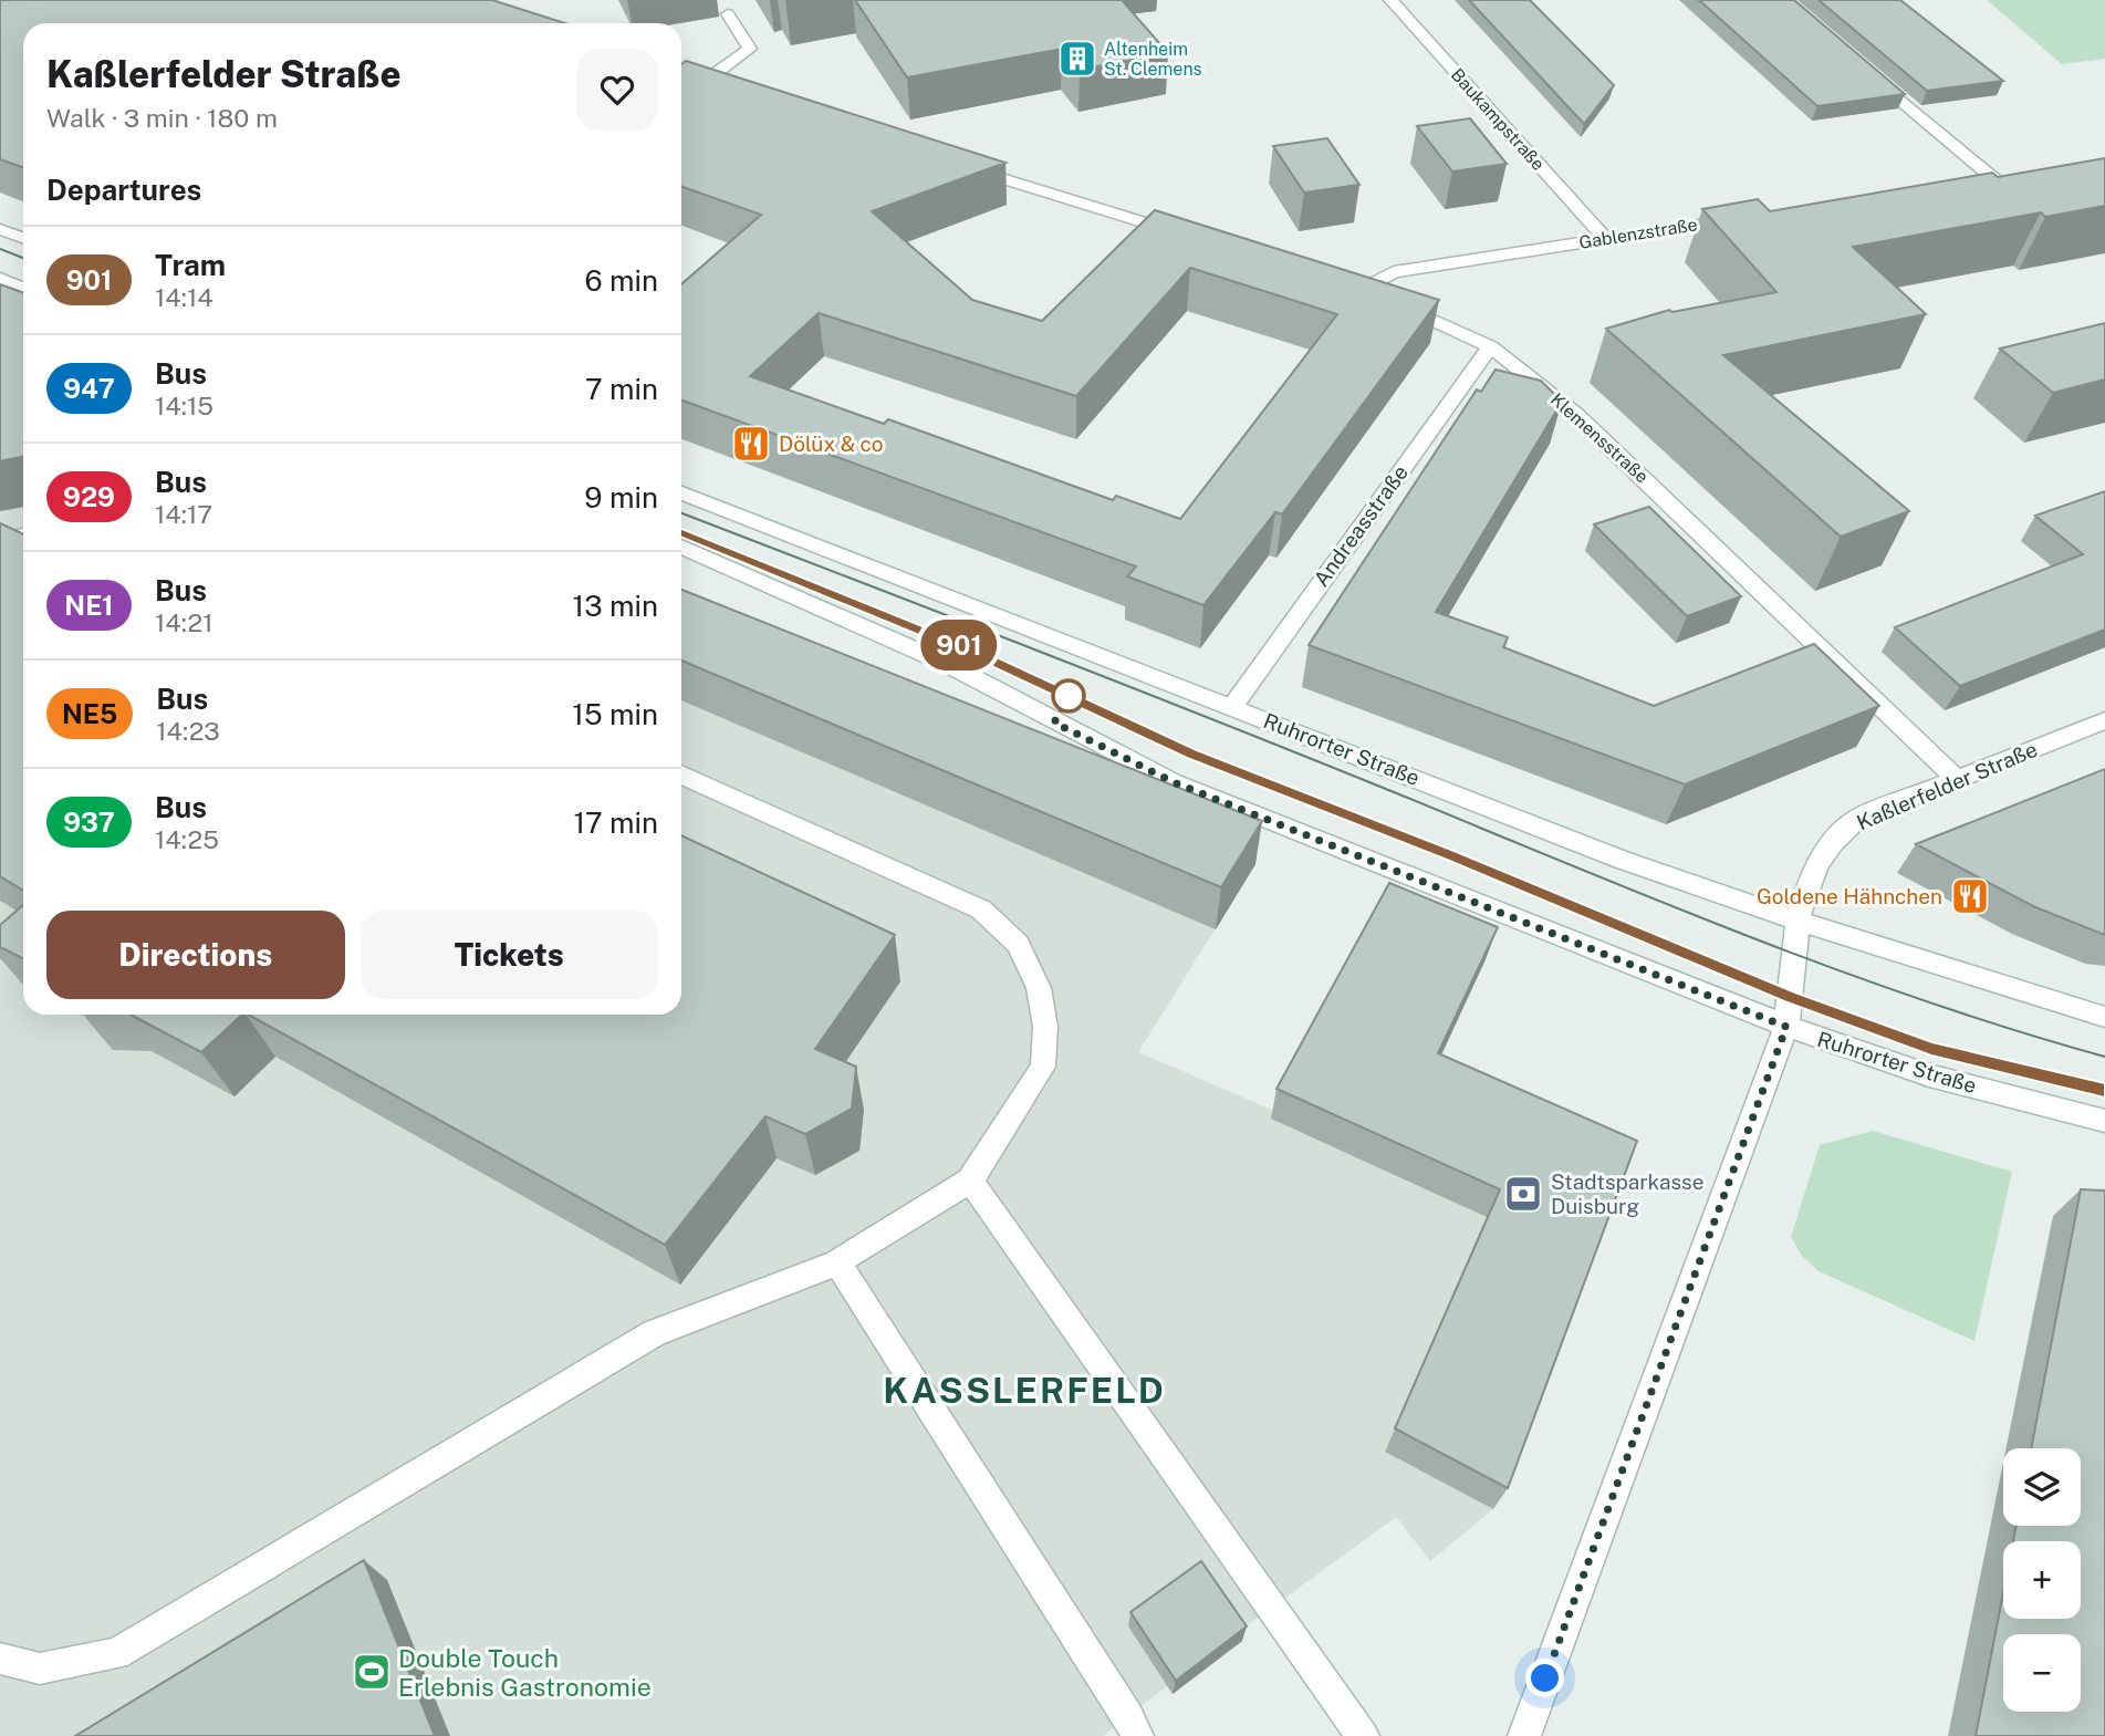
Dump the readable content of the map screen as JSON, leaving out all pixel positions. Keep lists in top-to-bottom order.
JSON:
{
  "streets": {
    "street": [
      "Baukampstraße",
      "Gablenzstraße",
      "Klemensstraße",
      "Andreasstraße",
      "Ruhrorter Straße",
      "Kaßlerfelder Straße"
    ]
  },
  "crossings": [
    ["Baukampstraße", "Gablenzstraße"],
    ["Gablenzstraße", "Klemensstraße"],
    ["Klemensstraße", "Andreasstraße"],
    ["Klemensstraße", "Kaßlerfelder Straße"],
    ["Andreasstraße", "Ruhrorter Straße"],
    ["Ruhrorter Straße", "Kaßlerfelder Straße"]
  ],
  "districts": ["KASSLERFELD"],
  "places": {
    "building": ["Altenheim St. Clemens"],
    "restaurant": ["Dölüx & co", "Goldene Hähnchen"],
    "bank": ["Stadtsparkasse Duisburg"],
    "sports": ["Double Touch Erlebnis Gastronomie"]
  },
  "lines": ["tram line 901"],
  "page": {
    "on_map": "901",
    "heading": [
      ["Kaßlerfelder Straße", "Walk · 3 min · 180 m"],
      "Departures"
    ],
    "list": [
      {
        "mark": "901",
        "name": "Tram",
        "note": "14:14",
        "value": "6 min"
      },
      {
        "mark": "947",
        "name": "Bus",
        "note": "14:15",
        "value": "7 min"
      },
      {
        "mark": "929",
        "name": "Bus",
        "note": "14:17",
        "value": "9 min"
      },
      {
        "mark": "NE1",
        "name": "Bus",
        "note": "14:21",
        "value": "13 min"
      },
      {
        "mark": "NE5",
        "name": "Bus",
        "note": "14:23",
        "value": "15 min"
      },
      {
        "mark": "937",
        "name": "Bus",
        "note": "14:25",
        "value": "17 min"
      }
    ],
    "buttons": ["Directions", "Tickets"],
    "map_buttons": ["+", "−"]
  }
}
